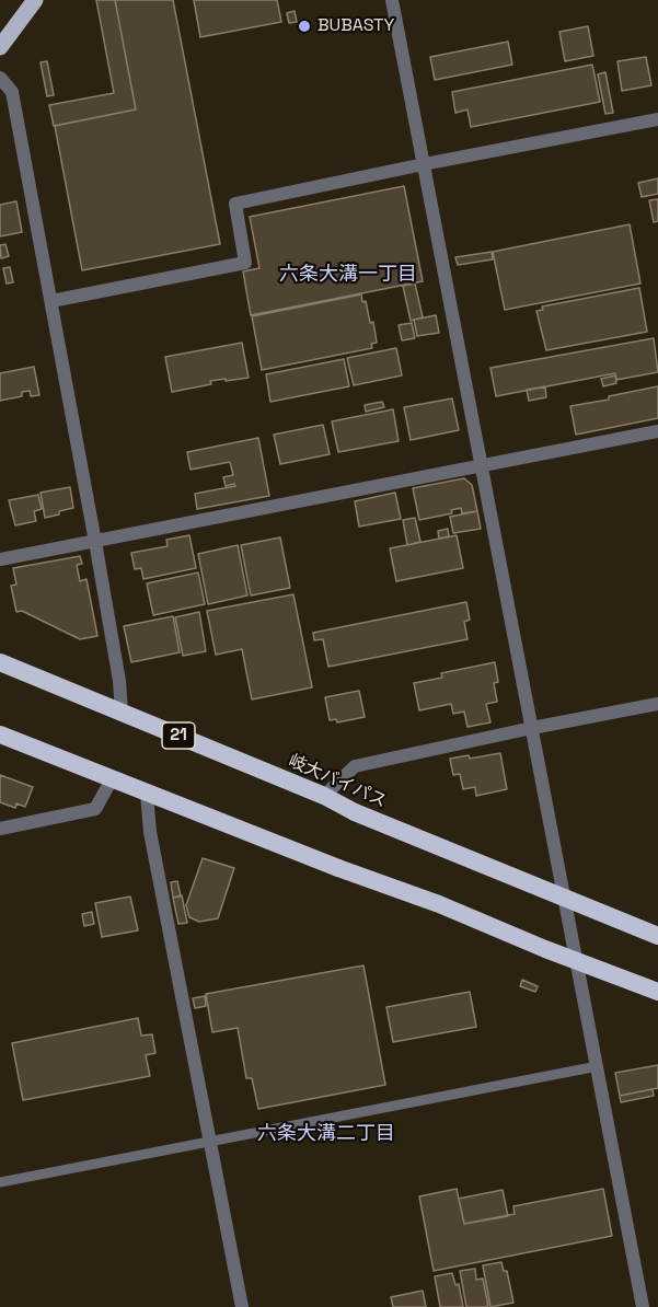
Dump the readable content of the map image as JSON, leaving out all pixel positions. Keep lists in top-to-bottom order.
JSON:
{
  "streets": {
    "highway": ["21", "岐大バイパス"]
  },
  "districts": ["六条大溝一丁目", "六条大溝二丁目"],
  "places": ["BUBASTY"]
}
